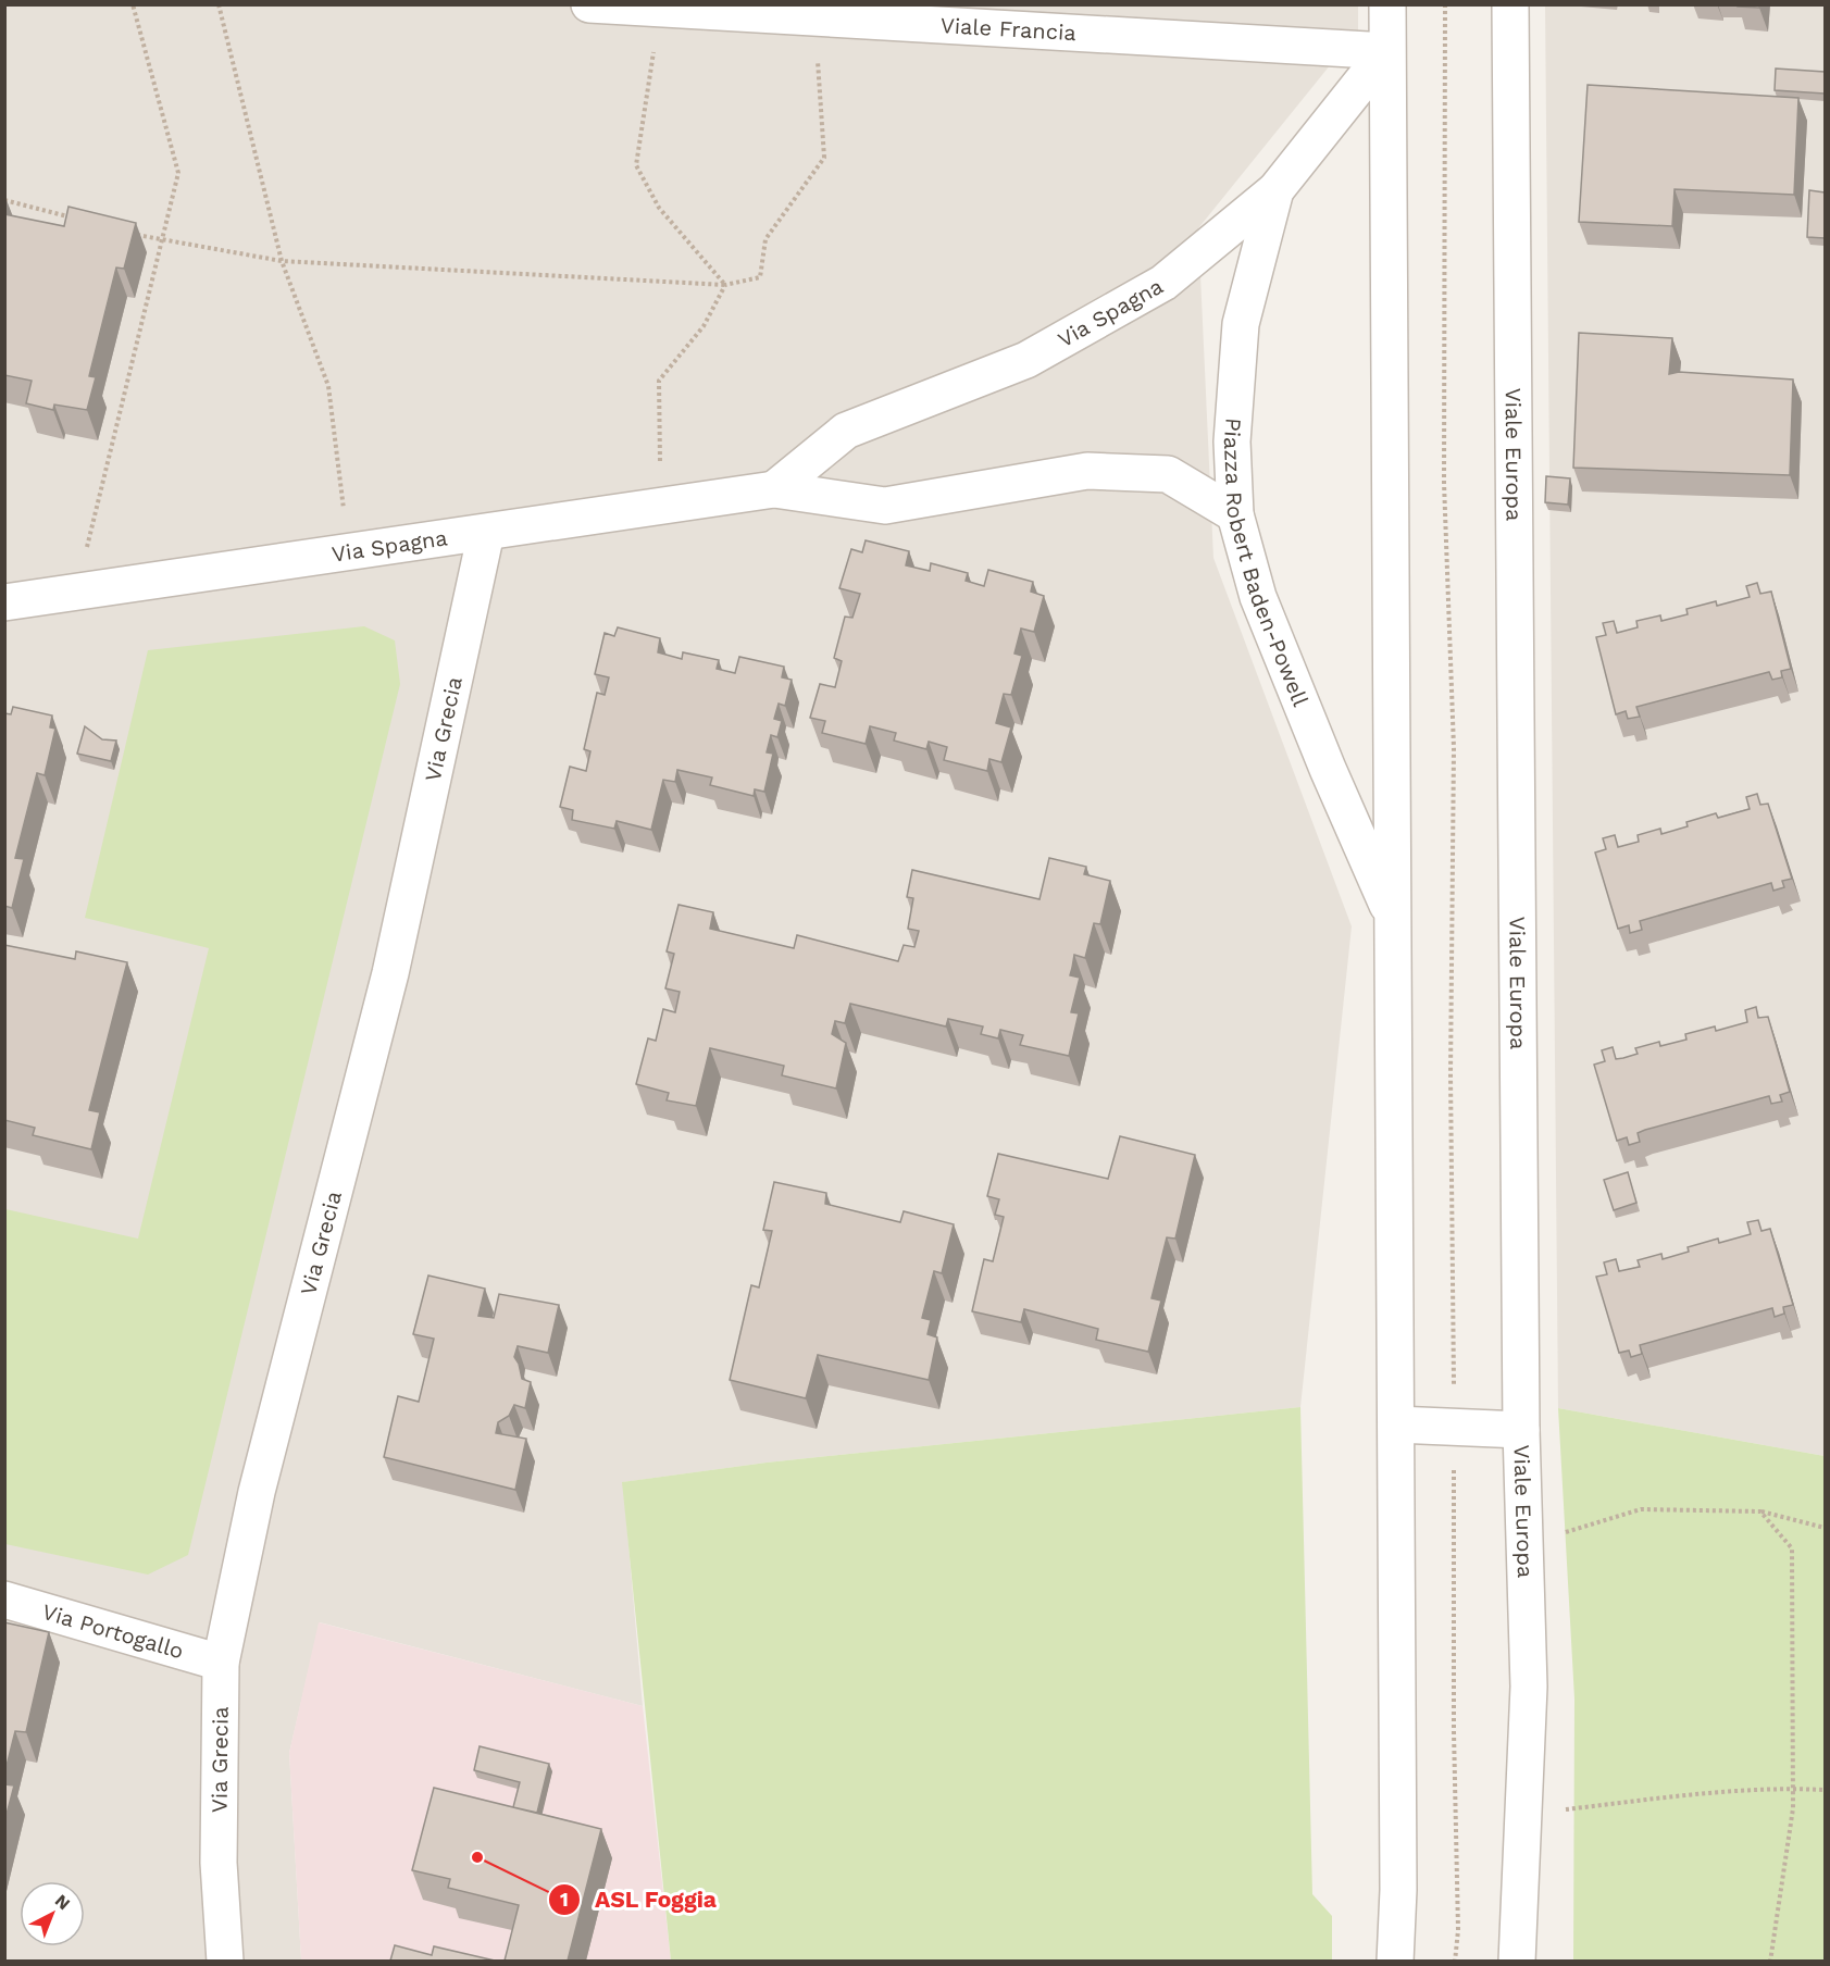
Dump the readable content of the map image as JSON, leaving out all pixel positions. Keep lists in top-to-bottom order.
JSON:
{
  "streets": {
    "street": [
      "Viale Francia",
      "Via Spagna",
      "Viale Europa",
      "Piazza Robert Baden-Powell",
      "Via Grecia",
      "Via Portogallo"
    ]
  },
  "crossings": [
    ["Viale Francia", "Via Spagna"],
    ["Via Spagna", "Piazza Robert Baden-Powell"],
    ["Via Spagna", "Via Grecia"],
    ["Via Grecia", "Via Portogallo"]
  ],
  "places": ["ASL Foggia"],
  "north": "top right"
}
